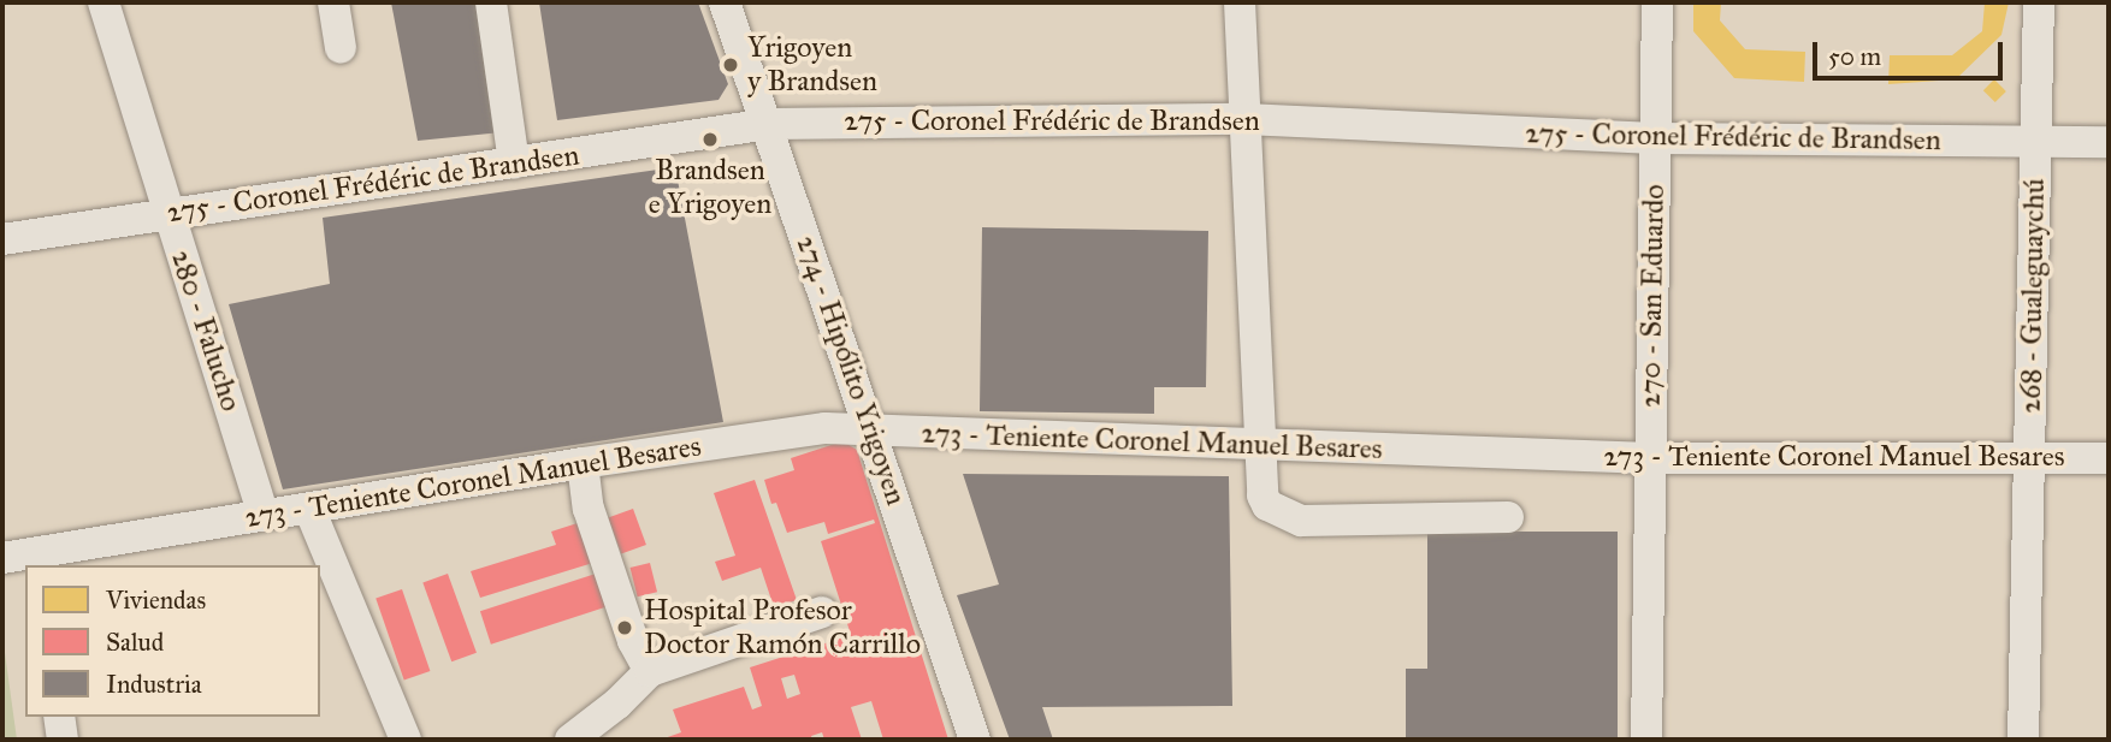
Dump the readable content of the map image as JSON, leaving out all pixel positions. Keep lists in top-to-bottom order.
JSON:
{
  "streets": {
    "street": [
      "275 - Coronel Frédéric de Brandsen",
      "270 - San Eduardo",
      "268 - Gualeguaychú",
      "280 - Falucho",
      "274 - Hipólito Yrigoyen",
      "273 - Teniente Coronel Manuel Besares"
    ]
  },
  "crossings": [
    ["275 - Coronel Frédéric de Brandsen", "270 - San Eduardo"],
    ["275 - Coronel Frédéric de Brandsen", "268 - Gualeguaychú"],
    ["275 - Coronel Frédéric de Brandsen", "280 - Falucho"],
    ["275 - Coronel Frédéric de Brandsen", "274 - Hipólito Yrigoyen"],
    ["270 - San Eduardo", "273 - Teniente Coronel Manuel Besares"],
    ["268 - Gualeguaychú", "273 - Teniente Coronel Manuel Besares"],
    ["280 - Falucho", "273 - Teniente Coronel Manuel Besares"],
    ["274 - Hipólito Yrigoyen", "273 - Teniente Coronel Manuel Besares"]
  ],
  "places": ["Yrigoyen y Brandsen", "Brandsen e Yrigoyen", "Hospital Profesor Doctor Ramón Carrillo"],
  "legend": ["Viviendas", "Salud", "Industria"],
  "scale_bar": "50 m"
}
